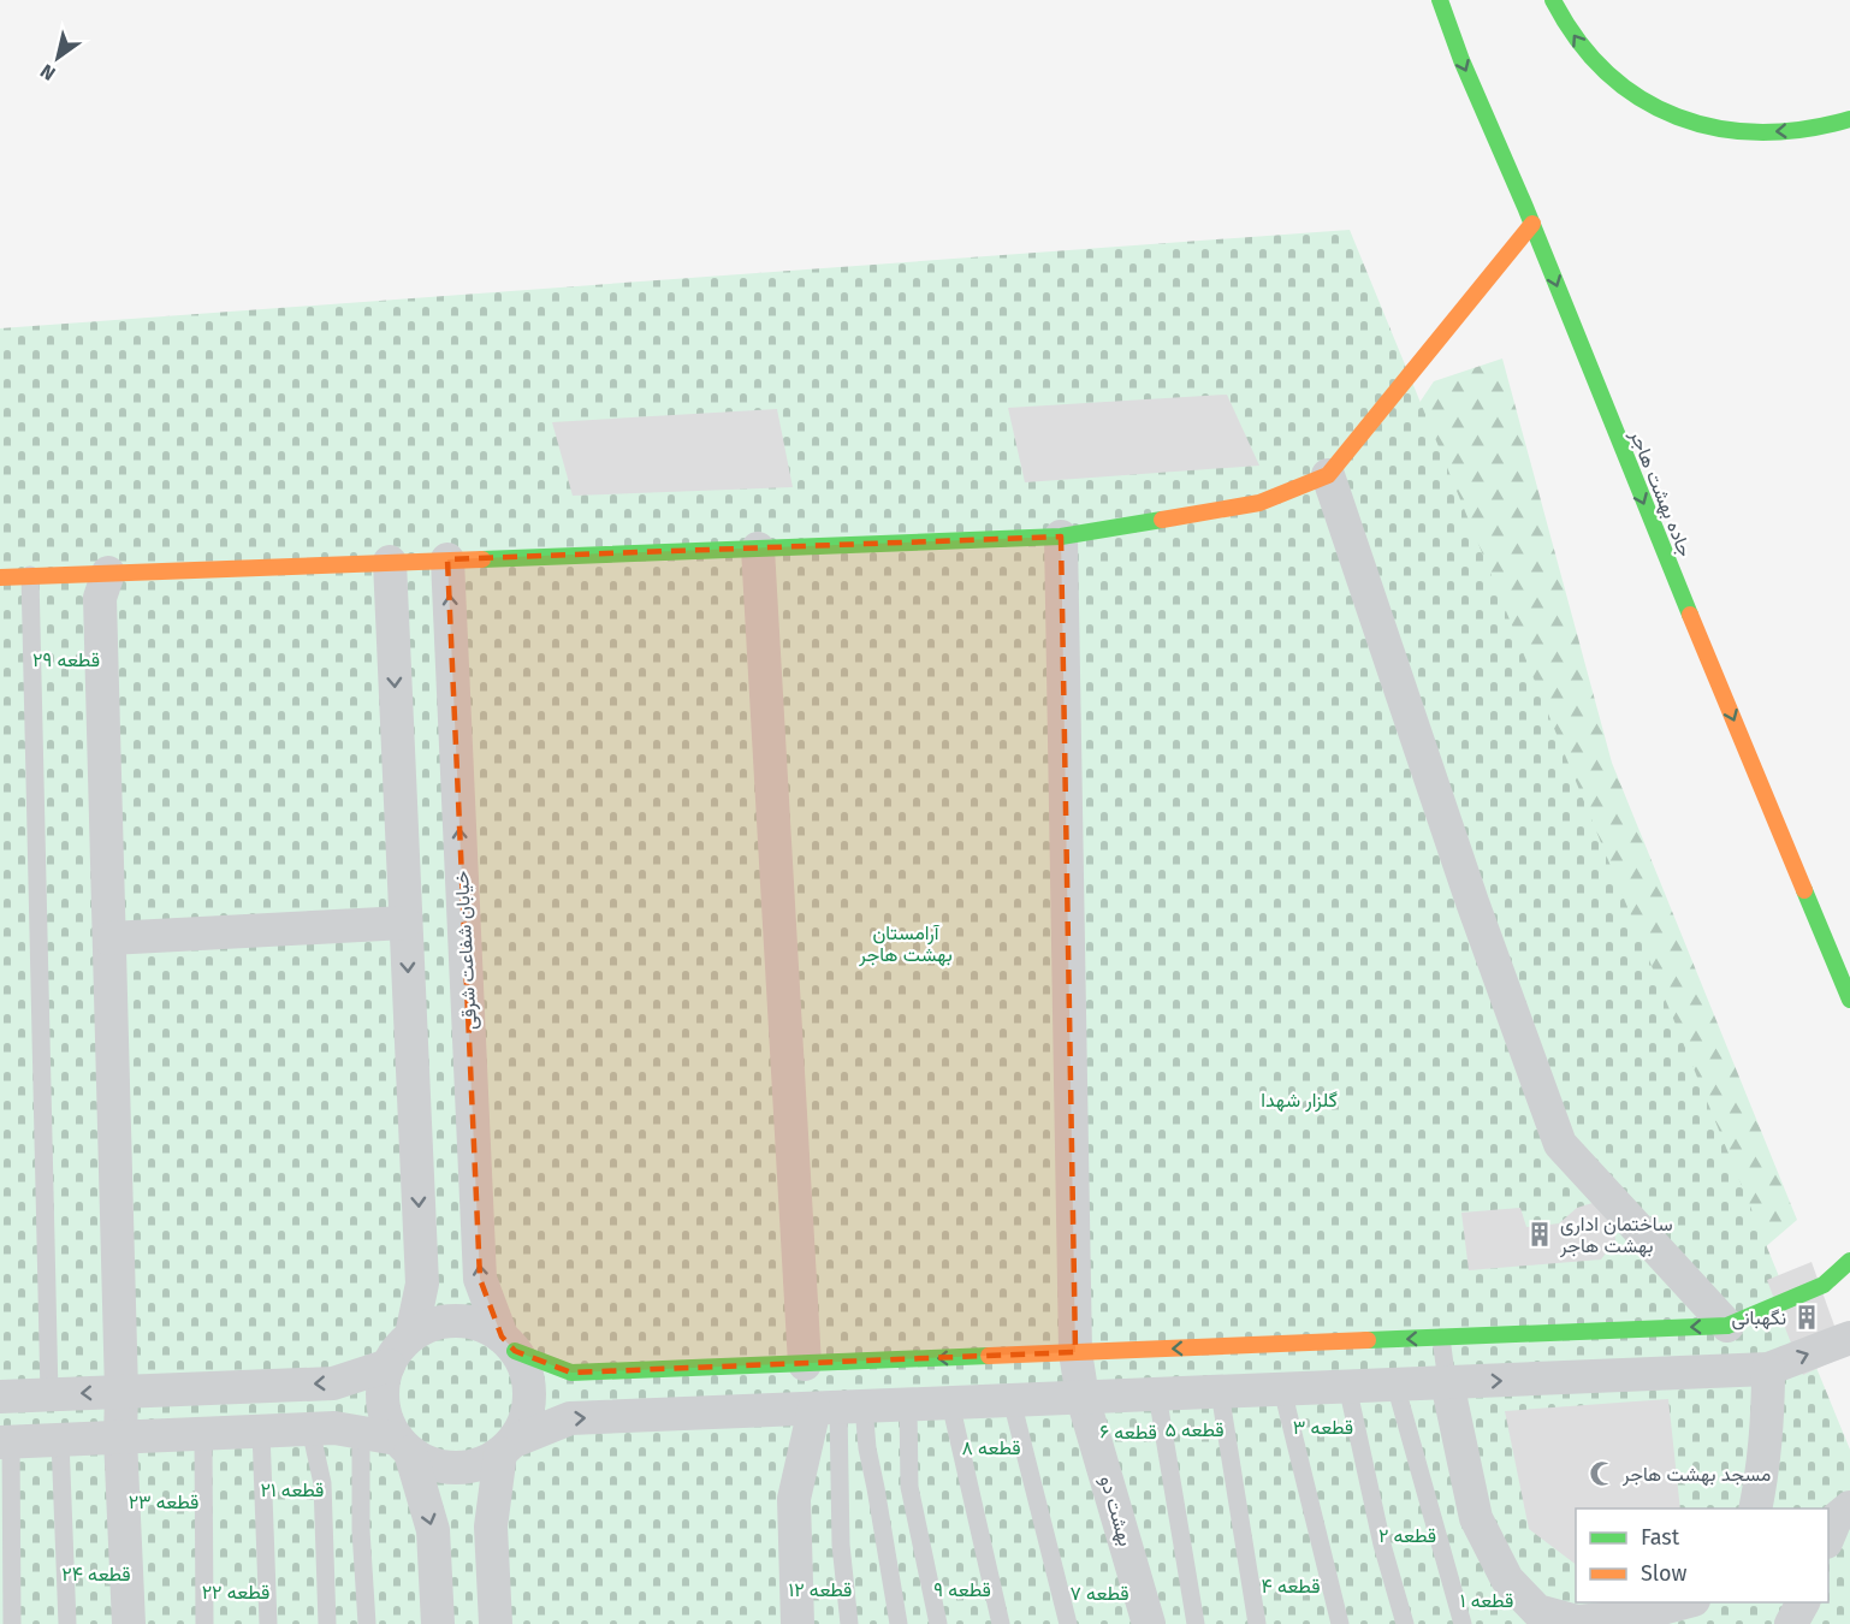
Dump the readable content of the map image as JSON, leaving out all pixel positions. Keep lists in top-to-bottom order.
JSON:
{
  "streets": {
    "main road": ["جاده بهشت هاجر"],
    "street": ["خیابان شفاعت شرقی", "بهشت دو"]
  },
  "one_way": ["جاده بهشت هاجر"],
  "parks": [
    "قطعه ۲۹",
    "آرامستان بهشت هاجر",
    "گلزار شهدا",
    "قطعه ۳",
    "قطعه ۵",
    "قطعه ۶",
    "قطعه ۸",
    "قطعه ۲۱",
    "قطعه ۲۳",
    "قطعه ۲",
    "قطعه ۲۴",
    "قطعه ۴",
    "قطعه ۱۲",
    "قطعه ۹",
    "قطعه ۲۲",
    "قطعه ۷",
    "قطعه ۱"
  ],
  "places": {
    "building": ["ساختمان اداری بهشت هاجر", "نگهبانی"],
    "mosque": ["مسجد بهشت هاجر"]
  },
  "legend": ["Fast", "Slow"],
  "north": "bottom left"
}
